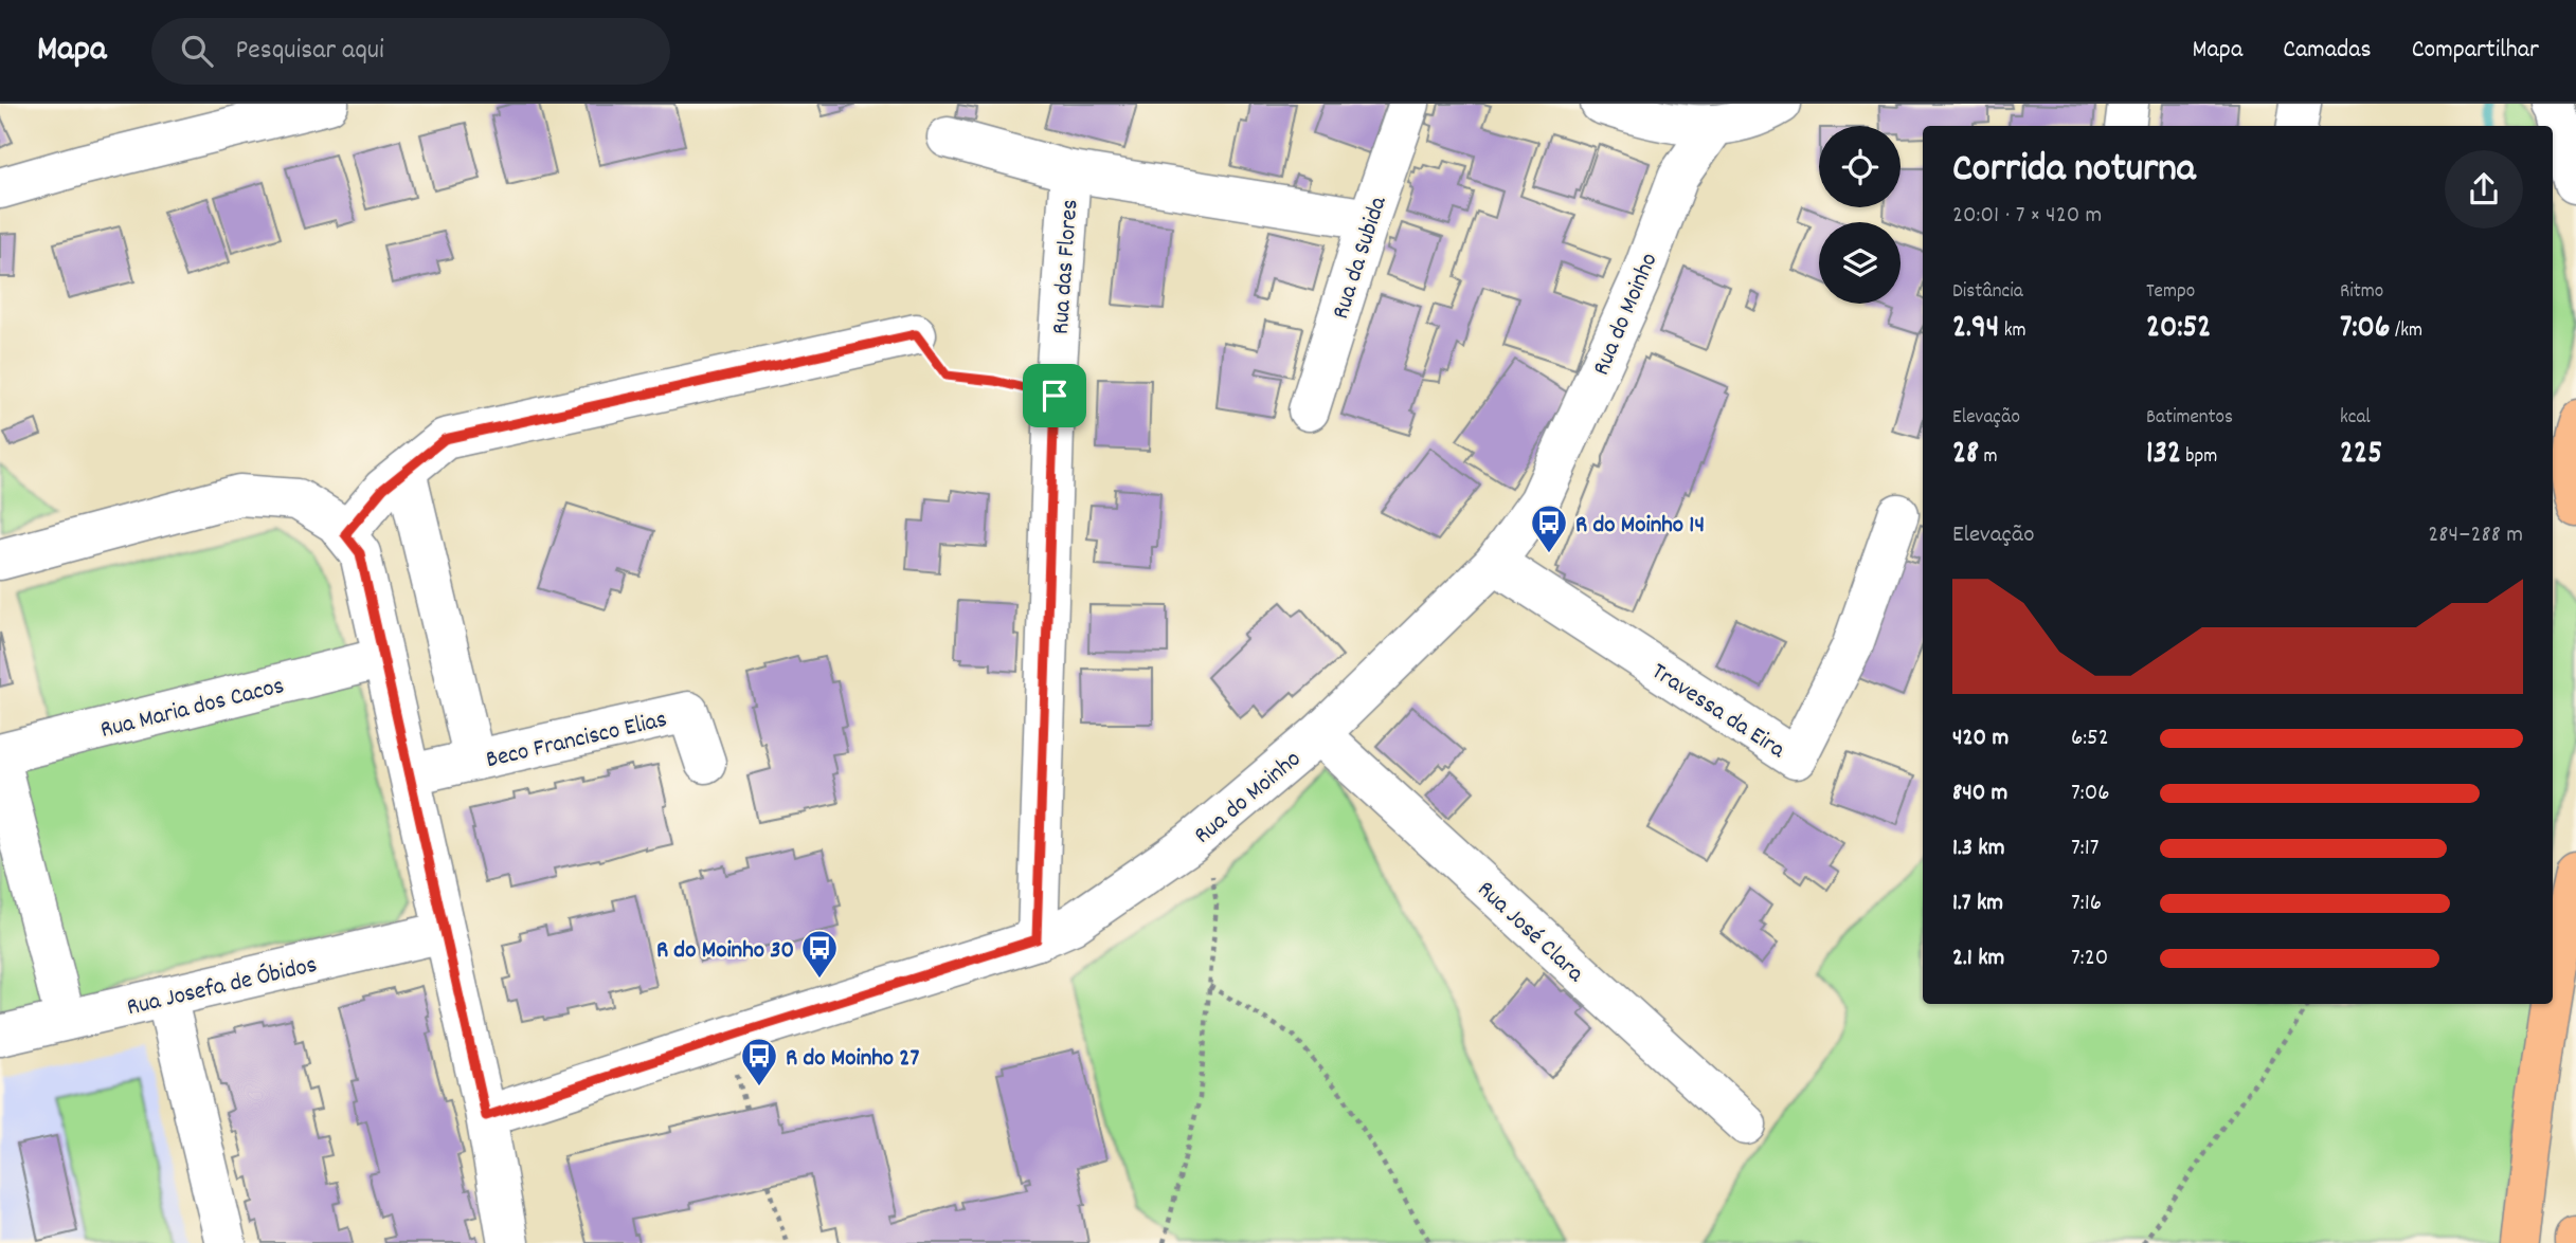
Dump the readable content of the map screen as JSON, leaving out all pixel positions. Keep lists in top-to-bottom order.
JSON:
{
  "streets": {
    "street": [
      "Rua da Subida",
      "Rua das Flores",
      "Rua do Moinho",
      "Rua Maria dos Cacos",
      "Travessa da Eira",
      "Beco Francisco Elias",
      "Rua José Clara",
      "Rua Josefa de Óbidos"
    ]
  },
  "crossings": [
    ["Rua da Subida", "Rua das Flores"],
    ["Rua das Flores", "Rua do Moinho"],
    ["Rua do Moinho", "Travessa da Eira"],
    ["Rua do Moinho", "Rua José Clara"]
  ],
  "places": {
    "bus stop": ["R do Moinho 14", "R do Moinho 30", "R do Moinho 27"]
  },
  "page": {
    "header": "Mapa",
    "search": "Pesquisar aqui",
    "nav": ["Mapa", "Camadas", "Compartilhar"],
    "heading": ["Corrida noturna", "20:01 · 7 × 420 m"],
    "stats": [
      ["Distância", "2.94 km"],
      ["Tempo", "20:52"],
      ["Ritmo", "7:06 /km"],
      ["Elevação", "28 m"],
      ["Batimentos", "132 bpm"],
      ["kcal", "225"]
    ],
    "chart": ["Elevação", "284–288 m"],
    "list": [
      {
        "name": "420 m",
        "note": "6:52"
      },
      {
        "name": "840 m",
        "note": "7:06"
      },
      {
        "name": "1.3 km",
        "note": "7:17"
      },
      {
        "name": "1.7 km",
        "note": "7:16"
      },
      {
        "name": "2.1 km",
        "note": "7:20"
      }
    ]
  }
}
